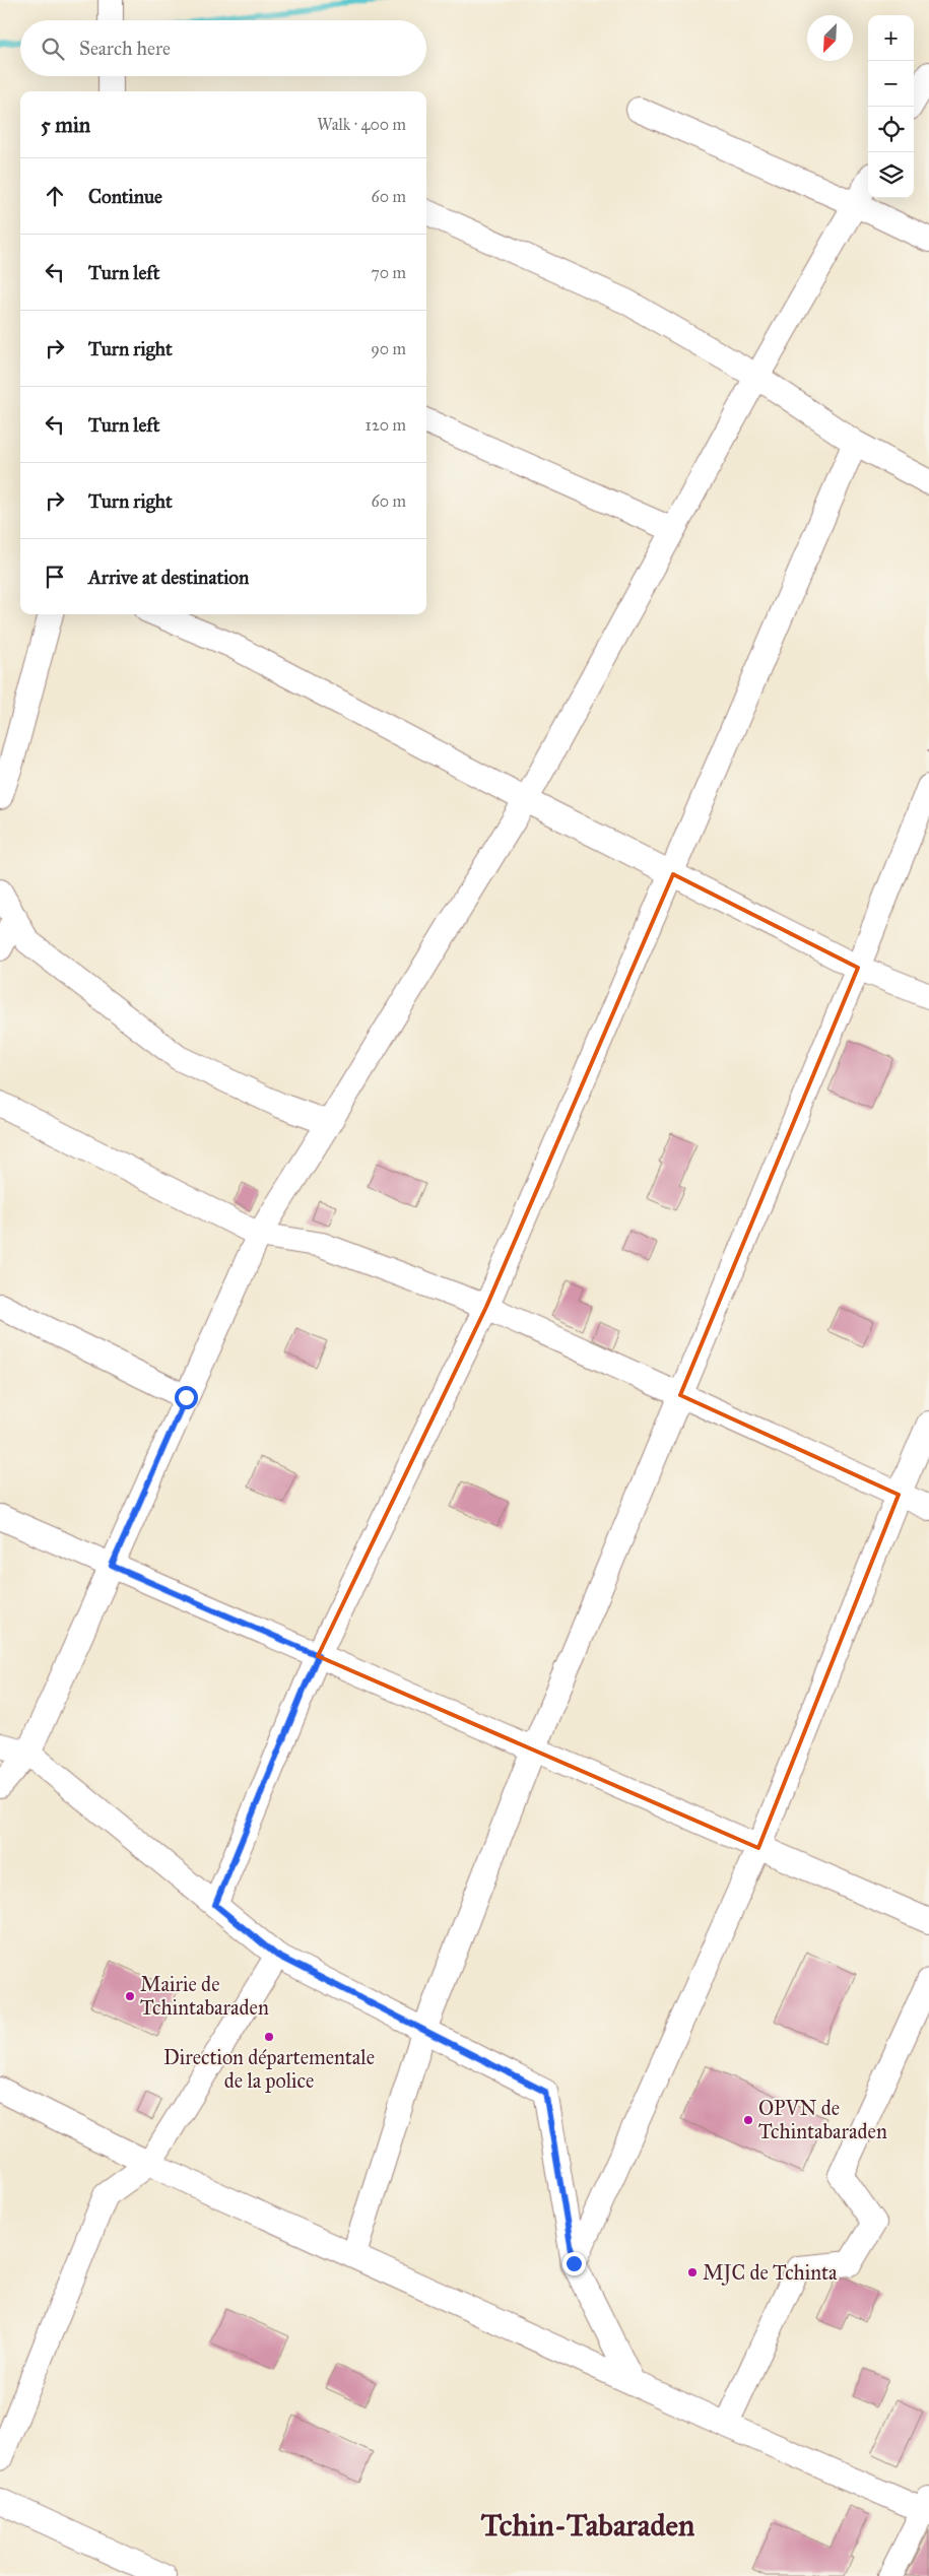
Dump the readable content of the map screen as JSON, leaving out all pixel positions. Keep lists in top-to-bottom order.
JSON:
{
  "districts": ["Tchin-Tabaraden"],
  "places": [
    "Mairie de Tchintabaraden",
    "Direction départementale de la police",
    "OPVN de Tchintabaraden",
    "MJC de Tchinta"
  ],
  "north": "bottom left",
  "page": {
    "map_buttons": ["+", "−"],
    "search": "Search here",
    "heading": ["5 min", "Walk · 400 m"],
    "list": [
      ["Continue", "60 m"],
      ["Turn left", "70 m"],
      ["Turn right", "90 m"],
      ["Turn left", "120 m"],
      ["Turn right", "60 m"],
      "Arrive at destination"
    ]
  }
}
